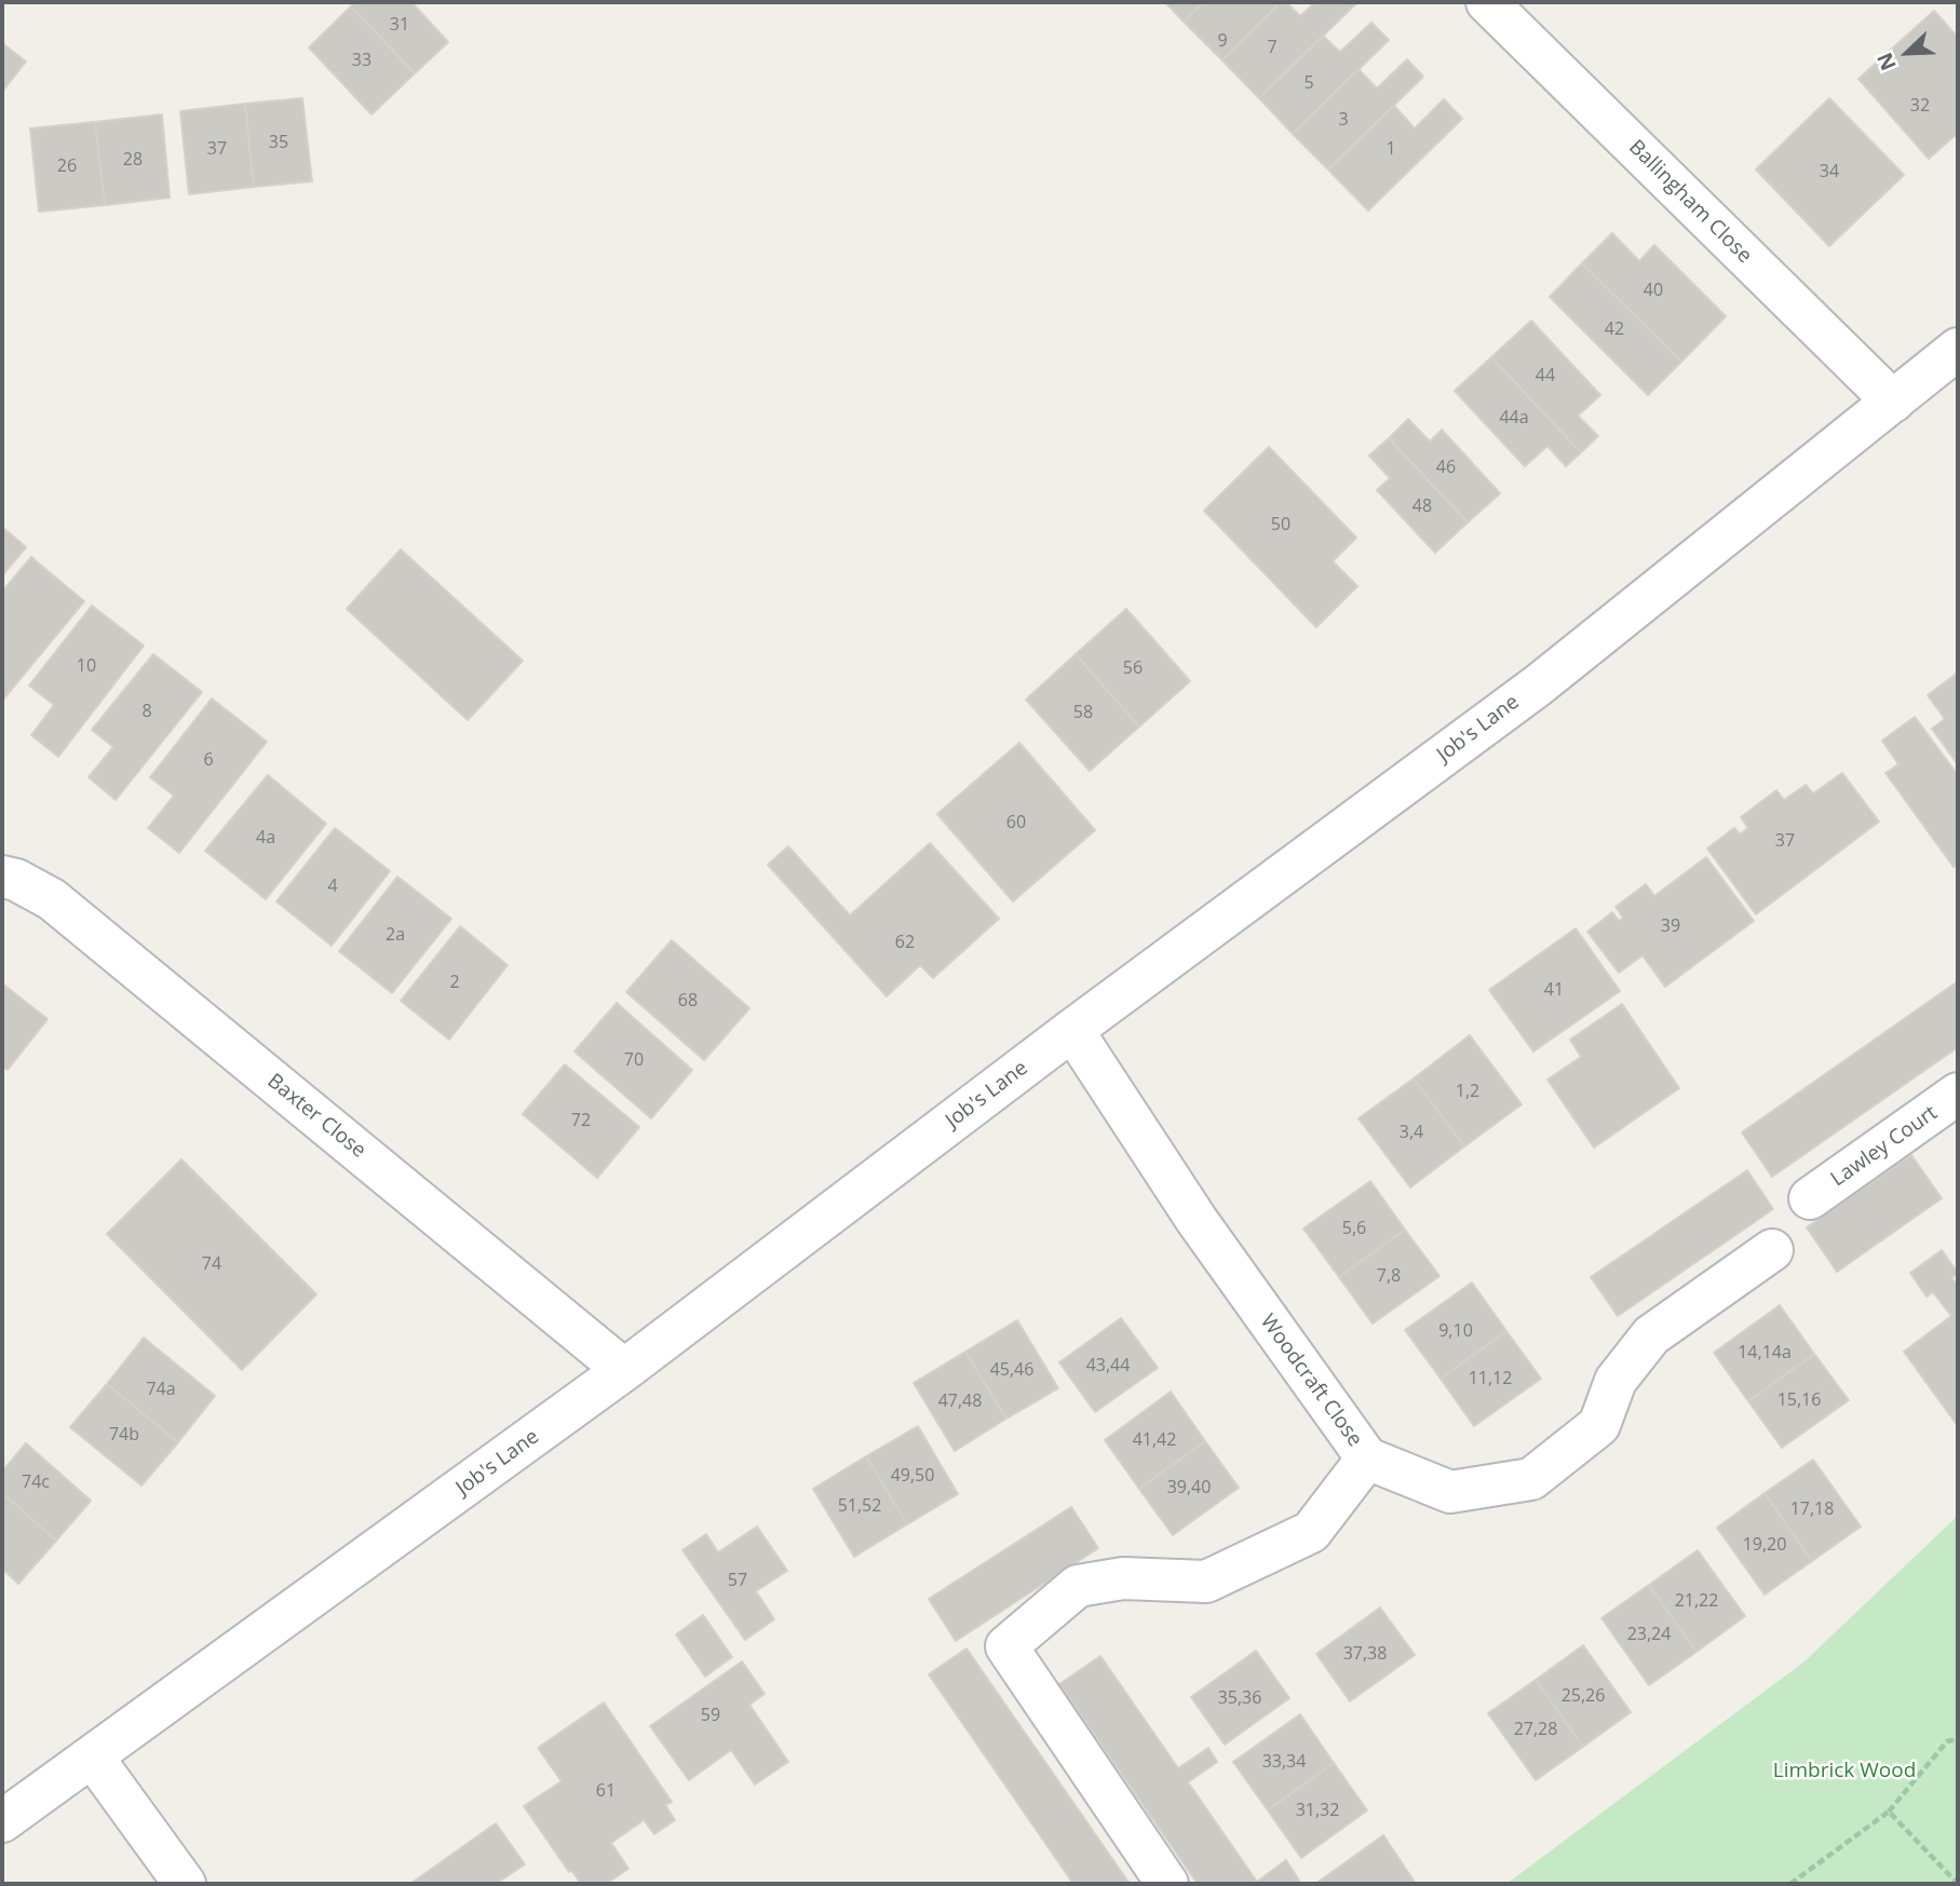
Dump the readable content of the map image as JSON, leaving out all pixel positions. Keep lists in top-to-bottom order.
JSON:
{
  "streets": {
    "street": [
      "Ballingham Close",
      "Job's Lane",
      "Baxter Close",
      "Lawley Court",
      "Woodcraft Close"
    ]
  },
  "crossings": [
    ["Ballingham Close", "Job's Lane"],
    ["Job's Lane", "Baxter Close"],
    ["Job's Lane", "Woodcraft Close"]
  ],
  "parks": ["Limbrick Wood"],
  "house_numbers": [
    "31",
    "9",
    "7",
    "33",
    "5",
    "32",
    "3",
    "35",
    "37",
    "1",
    "28",
    "26",
    "34",
    "40",
    "42",
    "44",
    "44a",
    "46",
    "48",
    "50",
    "10",
    "56",
    "8",
    "58",
    "6",
    "60",
    "4a",
    "37",
    "4",
    "39",
    "2a",
    "62",
    "2",
    "41",
    "68",
    "70",
    "1,2",
    "72",
    "3,4",
    "5,6",
    "74",
    "7,8",
    "9,10",
    "14,14a",
    "43,44",
    "45,46",
    "11,12",
    "74a",
    "15,16",
    "47,48",
    "74b",
    "41,42",
    "49,50",
    "74c",
    "39,40",
    "51,52",
    "17,18",
    "19,20",
    "57",
    "21,22",
    "23,24",
    "37,38",
    "25,26",
    "35,36",
    "59",
    "27,28",
    "33,34",
    "61",
    "31,32"
  ],
  "north": "bottom left"
}
